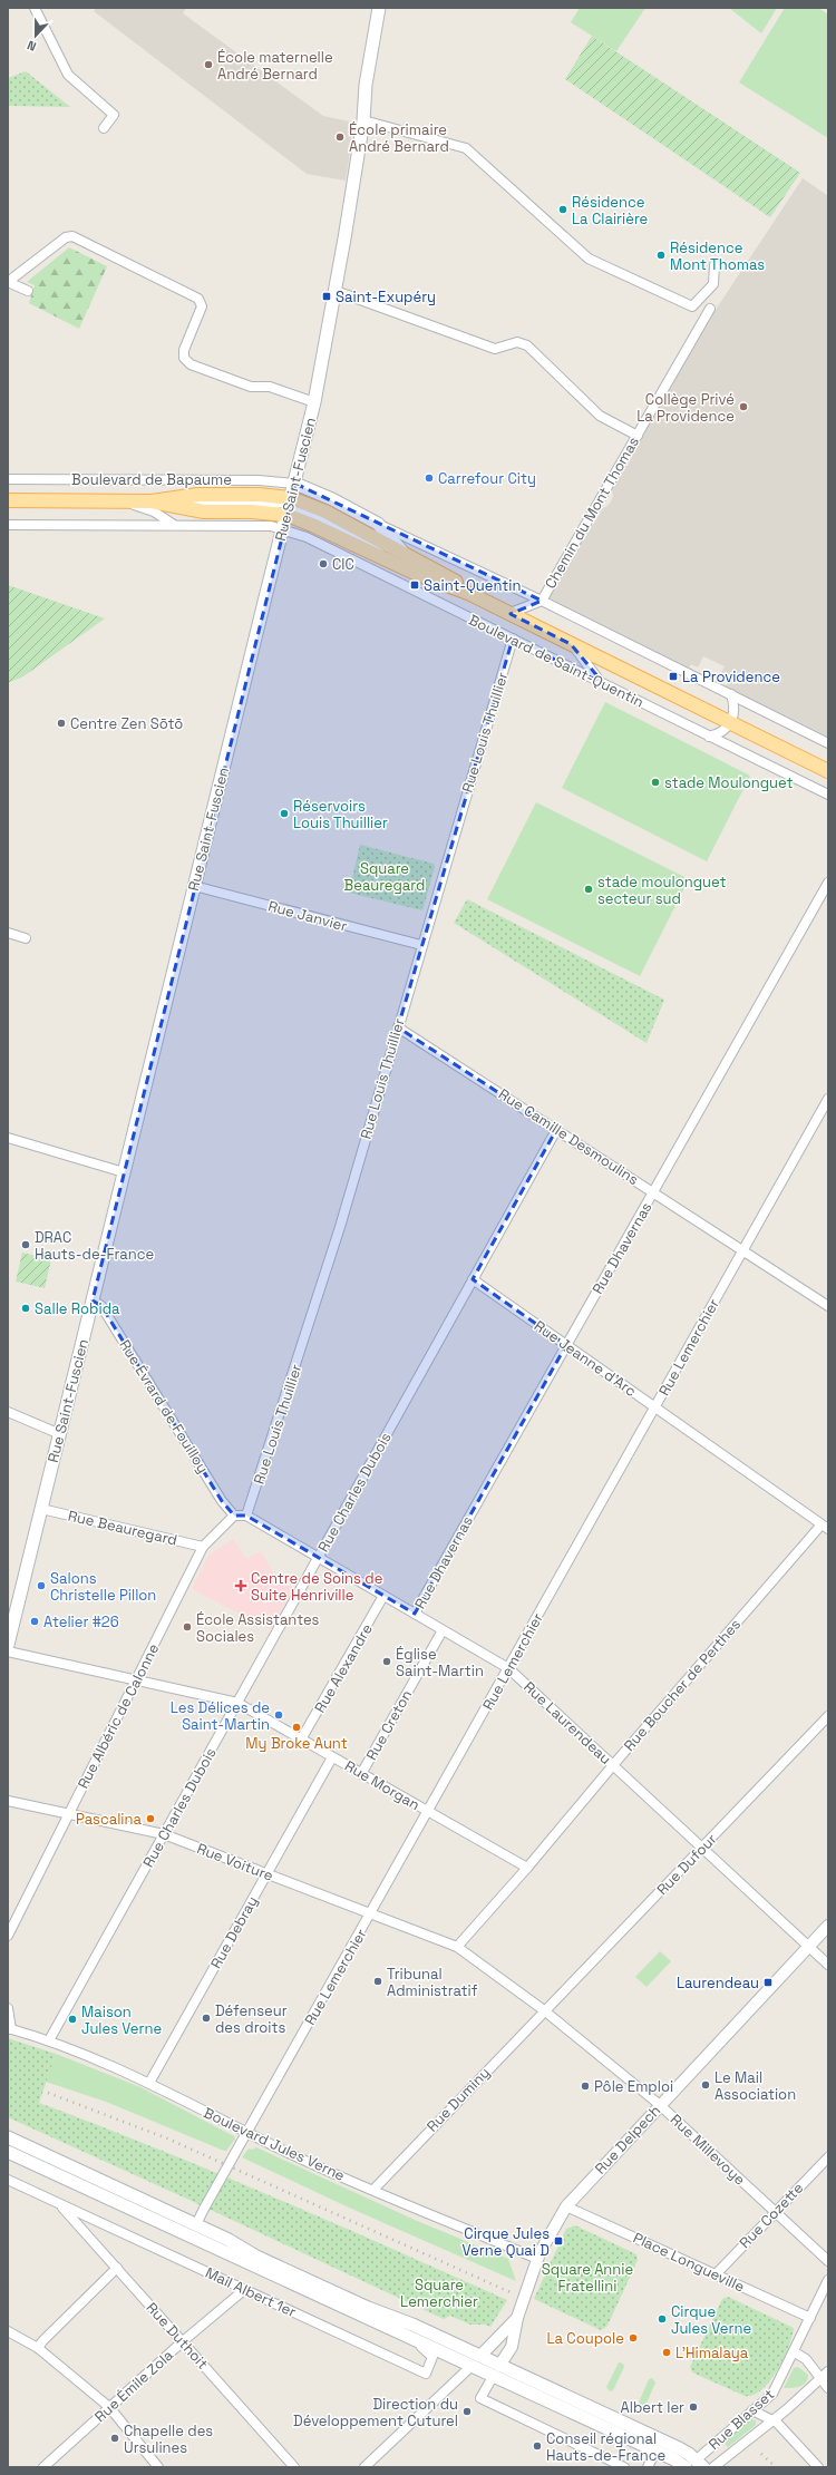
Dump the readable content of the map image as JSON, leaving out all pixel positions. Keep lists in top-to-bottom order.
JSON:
{
  "streets": {
    "main road": [
      "Boulevard de Bapaume",
      "Rue Saint-Fuscien",
      "Boulevard de Saint-Quentin",
      "Mail Albert 1er"
    ],
    "street": [
      "Chemin du Mont Thomas",
      "Rue Louis Thuillier",
      "Rue Janvier",
      "Rue Camille Desmoulins",
      "Rue Dhavernas",
      "Rue Lemerchier",
      "Rue Jeanne d'Arc",
      "Rue Évrard de Fouilloy",
      "Rue Charles Dubois",
      "Rue Beauregard",
      "Rue Alexandre",
      "Rue Boucher de Perthes",
      "Rue Albéric de Calonne",
      "Rue Laurendeau",
      "Rue Creton",
      "Rue Morgan",
      "Rue Voiture",
      "Rue Dufour",
      "Rue Debray",
      "Rue Duminy",
      "Rue Delpech",
      "Boulevard Jules Verne",
      "Rue Millevoye",
      "Rue Cozette",
      "Place Longueville",
      "Rue Duthoit",
      "Rue Émile Zola",
      "Rue Blasset"
    ]
  },
  "crossings": [
    ["Boulevard de Bapaume", "Rue Saint-Fuscien"],
    ["Boulevard de Bapaume", "Boulevard de Saint-Quentin"],
    ["Rue Saint-Fuscien", "Boulevard de Saint-Quentin"],
    ["Rue Saint-Fuscien", "Rue Janvier"],
    ["Rue Saint-Fuscien", "Rue Évrard de Fouilloy"],
    ["Rue Saint-Fuscien", "Rue Beauregard"],
    ["Boulevard de Saint-Quentin", "Rue Louis Thuillier"],
    ["Rue Louis Thuillier", "Rue Janvier"],
    ["Rue Louis Thuillier", "Rue Camille Desmoulins"],
    ["Rue Louis Thuillier", "Rue Laurendeau"],
    ["Rue Camille Desmoulins", "Rue Dhavernas"],
    ["Rue Camille Desmoulins", "Rue Lemerchier"],
    ["Rue Camille Desmoulins", "Rue Charles Dubois"],
    ["Rue Dhavernas", "Rue Jeanne d'Arc"],
    ["Rue Dhavernas", "Rue Laurendeau"],
    ["Rue Lemerchier", "Rue Jeanne d'Arc"],
    ["Rue Lemerchier", "Rue Laurendeau"],
    ["Rue Lemerchier", "Rue Morgan"],
    ["Rue Lemerchier", "Rue Voiture"],
    ["Rue Lemerchier", "Boulevard Jules Verne"],
    ["Rue Jeanne d'Arc", "Rue Charles Dubois"],
    ["Rue Jeanne d'Arc", "Rue Boucher de Perthes"],
    ["Rue Évrard de Fouilloy", "Rue Albéric de Calonne"],
    ["Rue Charles Dubois", "Rue Laurendeau"],
    ["Rue Charles Dubois", "Rue Morgan"],
    ["Rue Charles Dubois", "Rue Voiture"],
    ["Rue Charles Dubois", "Boulevard Jules Verne"],
    ["Rue Beauregard", "Rue Albéric de Calonne"],
    ["Rue Alexandre", "Rue Laurendeau"],
    ["Rue Alexandre", "Rue Morgan"],
    ["Rue Boucher de Perthes", "Rue Laurendeau"],
    ["Rue Boucher de Perthes", "Rue Morgan"],
    ["Rue Boucher de Perthes", "Rue Voiture"],
    ["Rue Boucher de Perthes", "Rue Millevoye"],
    ["Rue Albéric de Calonne", "Rue Morgan"],
    ["Rue Albéric de Calonne", "Rue Voiture"],
    ["Rue Laurendeau", "Rue Creton"],
    ["Rue Laurendeau", "Rue Dufour"],
    ["Rue Laurendeau", "Rue Delpech"],
    ["Rue Creton", "Rue Morgan"],
    ["Rue Morgan", "Rue Debray"],
    ["Rue Voiture", "Rue Debray"],
    ["Rue Voiture", "Rue Millevoye"],
    ["Rue Dufour", "Rue Duminy"],
    ["Rue Dufour", "Rue Millevoye"],
    ["Rue Debray", "Boulevard Jules Verne"],
    ["Rue Duminy", "Boulevard Jules Verne"],
    ["Rue Duminy", "Rue Millevoye"],
    ["Rue Delpech", "Boulevard Jules Verne"],
    ["Rue Delpech", "Rue Millevoye"],
    ["Rue Delpech", "Place Longueville"],
    ["Rue Millevoye", "Rue Cozette"],
    ["Rue Cozette", "Place Longueville"],
    ["Place Longueville", "Rue Blasset"],
    ["Mail Albert 1er", "Rue Duthoit"],
    ["Mail Albert 1er", "Rue Émile Zola"],
    ["Rue Duthoit", "Rue Émile Zola"]
  ],
  "parks": ["Square Beauregard", "Square Annie Fratellini", "Square Lemerchier"],
  "places": {
    "other": [
      "École maternelle André Bernard",
      "École primaire André Bernard",
      "Résidence La Clairière",
      "Résidence Mont Thomas",
      "Collège Privé La Providence",
      "Carrefour City",
      "CIC",
      "Centre Zen Sōtō",
      "stade Moulonguet",
      "Réservoirs Louis Thuillier",
      "stade moulonguet secteur sud",
      "DRAC Hauts-de-France",
      "Salle Robida",
      "Salons Christelle Pillon",
      "Atelier #26",
      "École Assistantes Sociales",
      "Église Saint-Martin",
      "Les Délices de Saint-Martin",
      "My Broke Aunt",
      "Pascalina",
      "Tribunal Administratif",
      "Défenseur des droits",
      "Maison Jules Verne",
      "Le Mail Association",
      "Pôle Emploi",
      "Cirque Jules Verne",
      "La Coupole",
      "L'Himalaya",
      "Albert Ier",
      "Direction du Développement Cuturel",
      "Chapelle des Ursulines",
      "Conseil régional Hauts-de-France"
    ],
    "transit": [
      "Saint-Exupéry",
      "Saint-Quentin",
      "La Providence",
      "Laurendeau",
      "Cirque Jules Verne Quai D"
    ],
    "health": ["Centre de Soins de Suite Henriville"]
  },
  "north": "bottom"
}
